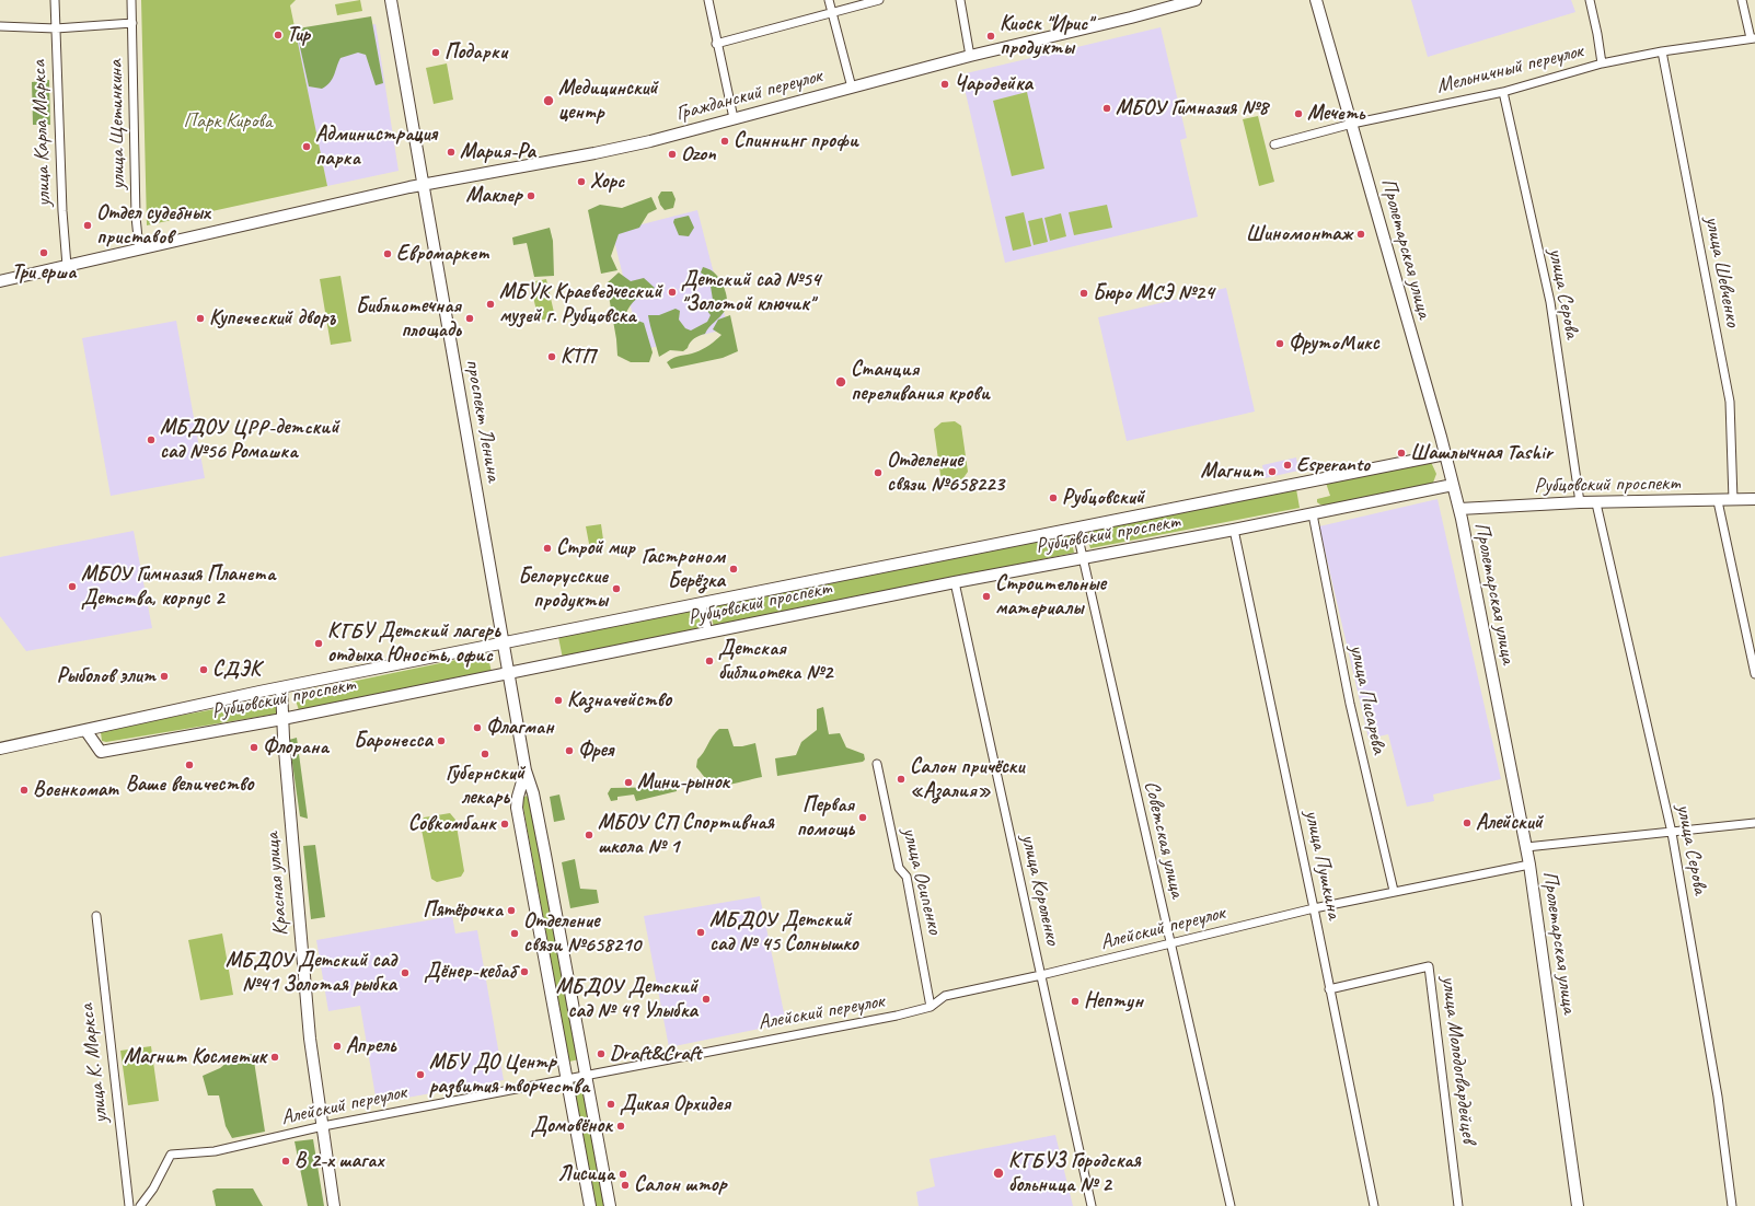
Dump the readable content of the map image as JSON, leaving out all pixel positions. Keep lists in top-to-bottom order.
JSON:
{
  "streets": {
    "street": [
      "Мельничный переулок",
      "Гражданский переулок",
      "улица Щетинкина",
      "улица Карла Маркса",
      "Пролетарская улица",
      "улица Шевченко",
      "улица Серова",
      "проспект Ленина",
      "Рубцовский проспект",
      "улица Писарева",
      "Советская улица",
      "улица Пушкина",
      "улица Осипенко",
      "Красная улица",
      "улица Короленко",
      "Алейский переулок",
      "улица Молодогвардейцев",
      "улица К. Маркса"
    ]
  },
  "crossings": [
    ["Мельничный переулок", "Пролетарская улица"],
    ["Мельничный переулок", "улица Шевченко"],
    ["Мельничный переулок", "улица Серова"],
    ["Гражданский переулок", "улица Щетинкина"],
    ["Гражданский переулок", "улица Карла Маркса"],
    ["Гражданский переулок", "проспект Ленина"],
    ["Пролетарская улица", "Рубцовский проспект"],
    ["Пролетарская улица", "Алейский переулок"],
    ["улица Шевченко", "Рубцовский проспект"],
    ["улица Серова", "Рубцовский проспект"],
    ["проспект Ленина", "Рубцовский проспект"],
    ["проспект Ленина", "Алейский переулок"],
    ["Рубцовский проспект", "улица Писарева"],
    ["Рубцовский проспект", "Советская улица"],
    ["Рубцовский проспект", "улица Пушкина"],
    ["Рубцовский проспект", "Красная улица"],
    ["Рубцовский проспект", "улица Короленко"],
    ["улица Писарева", "Алейский переулок"],
    ["Советская улица", "Алейский переулок"],
    ["улица Пушкина", "Алейский переулок"],
    ["улица Пушкина", "улица Молодогвардейцев"],
    ["улица Осипенко", "Алейский переулок"],
    ["Красная улица", "Алейский переулок"],
    ["улица Короленко", "Алейский переулок"]
  ],
  "parks": ["Парк Кирова"],
  "places": [
    "Тир",
    "Киоск \"Ирис\" продукты",
    "Подарки",
    "Чародейка",
    "Медицинский центр",
    "МБОУ Гимназия №8",
    "Мечеть",
    "Спиннинг профи",
    "Администрация парка",
    "Мария-Ра",
    "Ozon",
    "Хорс",
    "Маклер",
    "Отдел судебных приставов",
    "Шиномонтаж",
    "Три ерша",
    "Евромаркет",
    "Детский сад №54 \"Золотой ключик\"",
    "Бюро МСЭ №24",
    "МБУК Краеведческий музей г. Рубцовска",
    "Купеческий дворъ",
    "Библиотечная площадь",
    "ФрутоМикс",
    "КТП",
    "Станция переливания крови",
    "МБДОУ ЦРР-детский сад №56 Ромашка",
    "Шашлычная Tashir",
    "Esperanto",
    "Магнит",
    "Отделение связи №658223",
    "Рубцовский",
    "Строй мир",
    "Гастроном Берёзка",
    "МБОУ Гимназия Планета Детства, корпус 2",
    "Белорусские продукты",
    "Строительные материалы",
    "КГБУ Детский лагерь отдыха Юность, офис",
    "Детская библиотека №2",
    "СДЭК",
    "Рыболов элит",
    "Казначейство",
    "Флагман",
    "Баронесса",
    "Флорана",
    "Фрея",
    "Губернский лекарь",
    "Ваше величество",
    "Салон причёски «Азалия»",
    "Мини-рынок",
    "Военкомат",
    "Первая помощь",
    "Алейский",
    "Совкомбанк",
    "МБОУ СП Спортивная школа № 1",
    "Пятёрочка",
    "МБДОУ Детский сад № 45 Солнышко",
    "Отделение связи №658210",
    "Дёнер-кебаб",
    "МБДОУ Детский сад №41 Золотая рыбка",
    "МБДОУ Детский сад № 49 Улыбка",
    "Нептун",
    "Апрель",
    "Draft&Craft",
    "Магнит Косметик",
    "МБУ ДО Центр развития творчества",
    "Дикая Орхидея",
    "Домовёнок",
    "В 2-х шагах",
    "КГБУЗ Городская больница № 2",
    "Лисица",
    "Салон штор"
  ]
}
